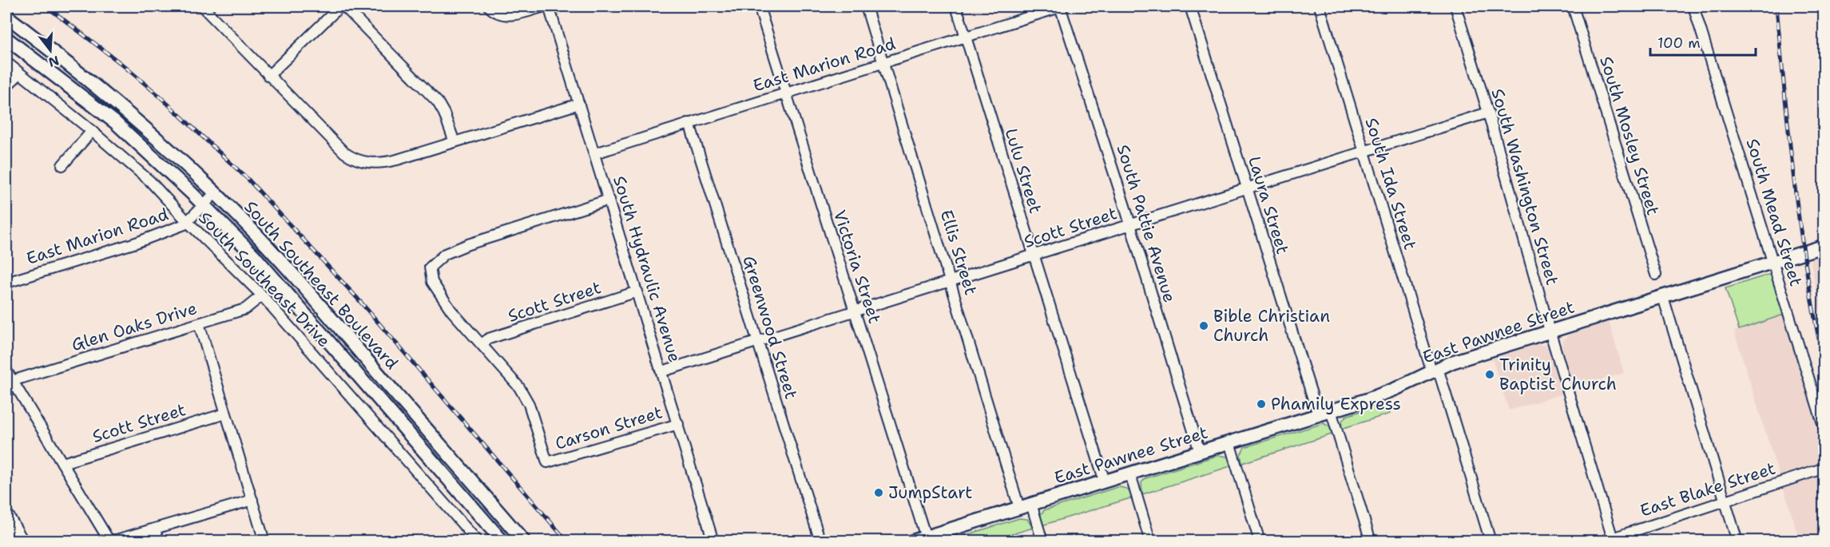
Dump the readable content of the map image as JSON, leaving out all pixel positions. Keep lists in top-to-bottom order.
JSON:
{
  "streets": {
    "main road": ["South Southeast Boulevard", "East Pawnee Street"],
    "street": [
      "East Marion Road",
      "South Mosley Street",
      "Lulu Street",
      "South Ida Street",
      "South Washington Street",
      "Laura Street",
      "South Mead Street",
      "South Pattie Avenue",
      "Scott Street",
      "Ellis Street",
      "Victoria Street",
      "South Hydraulic Avenue",
      "South Southeast Drive",
      "Glen Oaks Drive",
      "Greenwood Street",
      "Carson Street",
      "East Blake Street"
    ]
  },
  "crossings": [
    ["East Marion Road", "Lulu Street"],
    ["East Marion Road", "South Pattie Avenue"],
    ["East Marion Road", "Ellis Street"],
    ["East Marion Road", "Victoria Street"],
    ["East Marion Road", "South Hydraulic Avenue"],
    ["East Marion Road", "South Southeast Drive"],
    ["East Marion Road", "South Southeast Boulevard"],
    ["East Marion Road", "Greenwood Street"],
    ["Lulu Street", "Scott Street"],
    ["Lulu Street", "East Pawnee Street"],
    ["South Ida Street", "Scott Street"],
    ["South Ida Street", "East Pawnee Street"],
    ["South Washington Street", "Scott Street"],
    ["South Washington Street", "East Pawnee Street"],
    ["South Washington Street", "East Blake Street"],
    ["Laura Street", "Scott Street"],
    ["Laura Street", "East Pawnee Street"],
    ["South Mead Street", "East Pawnee Street"],
    ["South Pattie Avenue", "Scott Street"],
    ["South Pattie Avenue", "East Pawnee Street"],
    ["Scott Street", "Ellis Street"],
    ["Scott Street", "Victoria Street"],
    ["Scott Street", "South Hydraulic Avenue"],
    ["Scott Street", "Greenwood Street"],
    ["Scott Street", "Carson Street"],
    ["Ellis Street", "East Pawnee Street"],
    ["Victoria Street", "East Pawnee Street"],
    ["South Hydraulic Avenue", "Carson Street"],
    ["South Southeast Drive", "Glen Oaks Drive"]
  ],
  "places": [
    "Bible Christian Church",
    "Trinity Baptist Church",
    "Phamily Express",
    "JumpStart"
  ],
  "scale_bar": "100 m",
  "north": "bottom"
}
